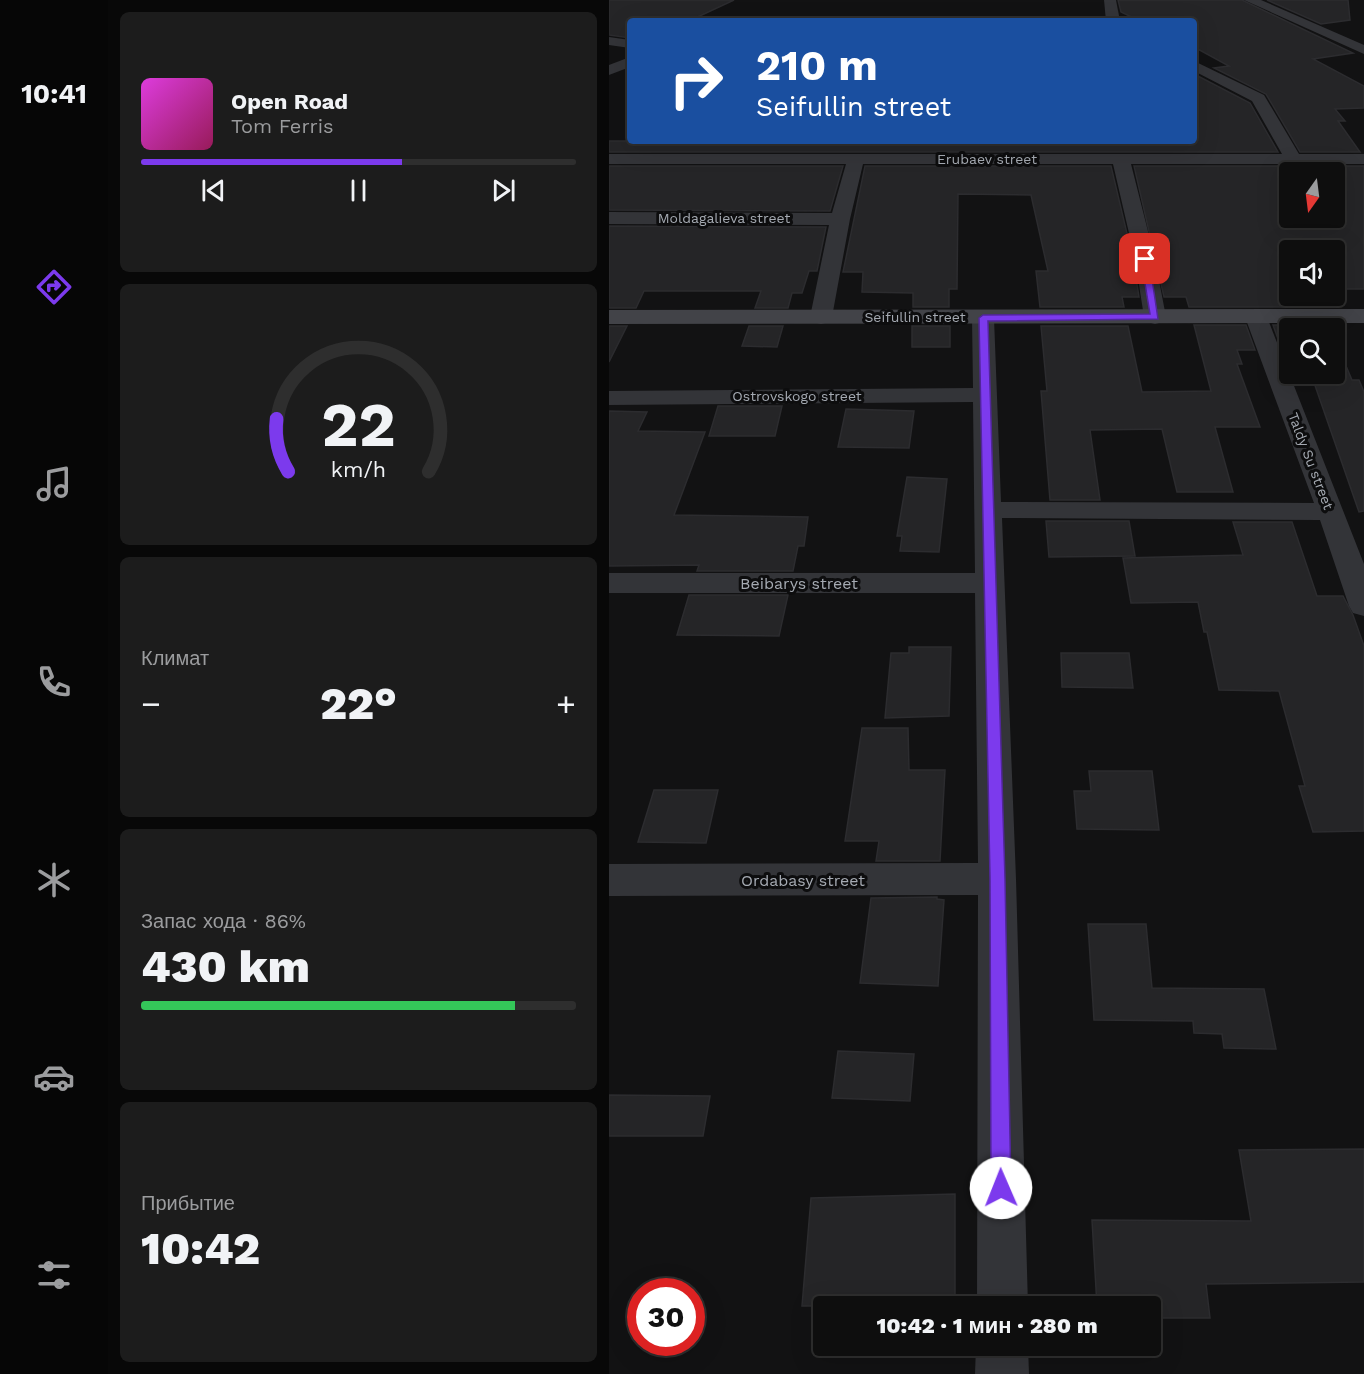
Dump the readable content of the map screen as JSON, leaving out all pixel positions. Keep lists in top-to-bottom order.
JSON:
{
  "streets": {
    "main road": ["Seifullin street"],
    "street": [
      "Erubaev street",
      "Moldagalieva street",
      "Ostrovskogo street",
      "Taldy Su street",
      "Beibarys street",
      "Ordabasy street"
    ]
  },
  "crossings": [
    ["Seifullin street", "Taldy Su street"]
  ],
  "north": "bottom",
  "page": {
    "tabs": "10:41",
    "turn": ["210 m", "Seifullin street"],
    "song": ["Open Road", "Tom Ferris"],
    "tile": [
      "Климат",
      ["Запас хода · 86%", "430 km"],
      ["Прибытие", "10:42"]
    ],
    "heat": ["−", "22°", "+"],
    "limit": "30",
    "trip": "10:42 · 1 мин · 280 m",
    "gauge": ["22", "km/h"]
  }
}
